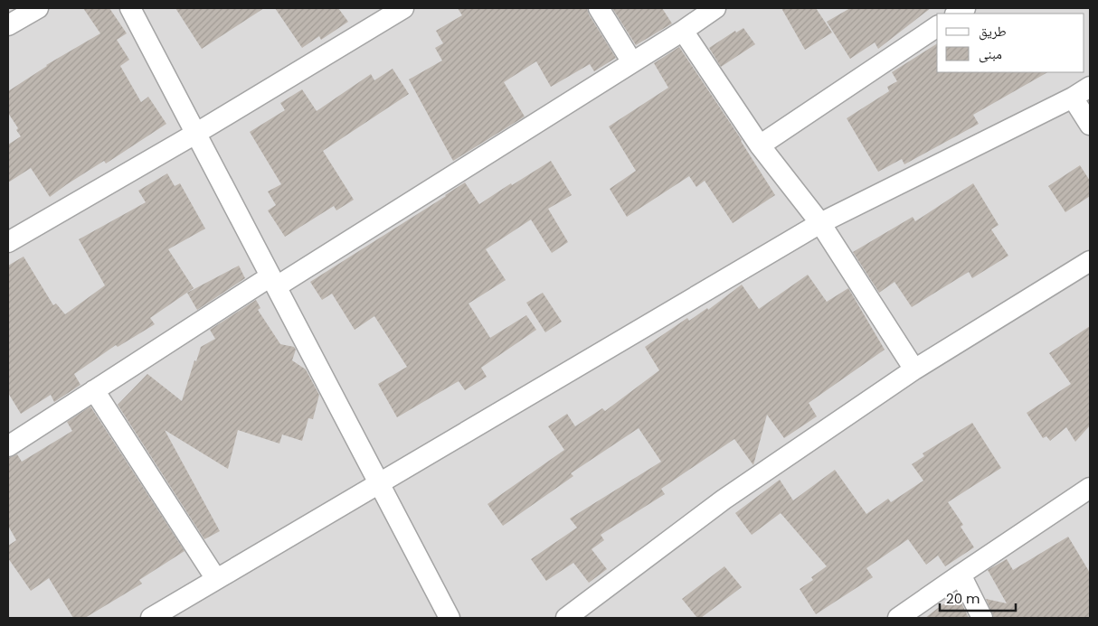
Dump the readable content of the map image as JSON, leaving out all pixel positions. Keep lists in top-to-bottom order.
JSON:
{
  "legend": ["طريق", "مبنى"],
  "scale_bar": "20 m"
}
